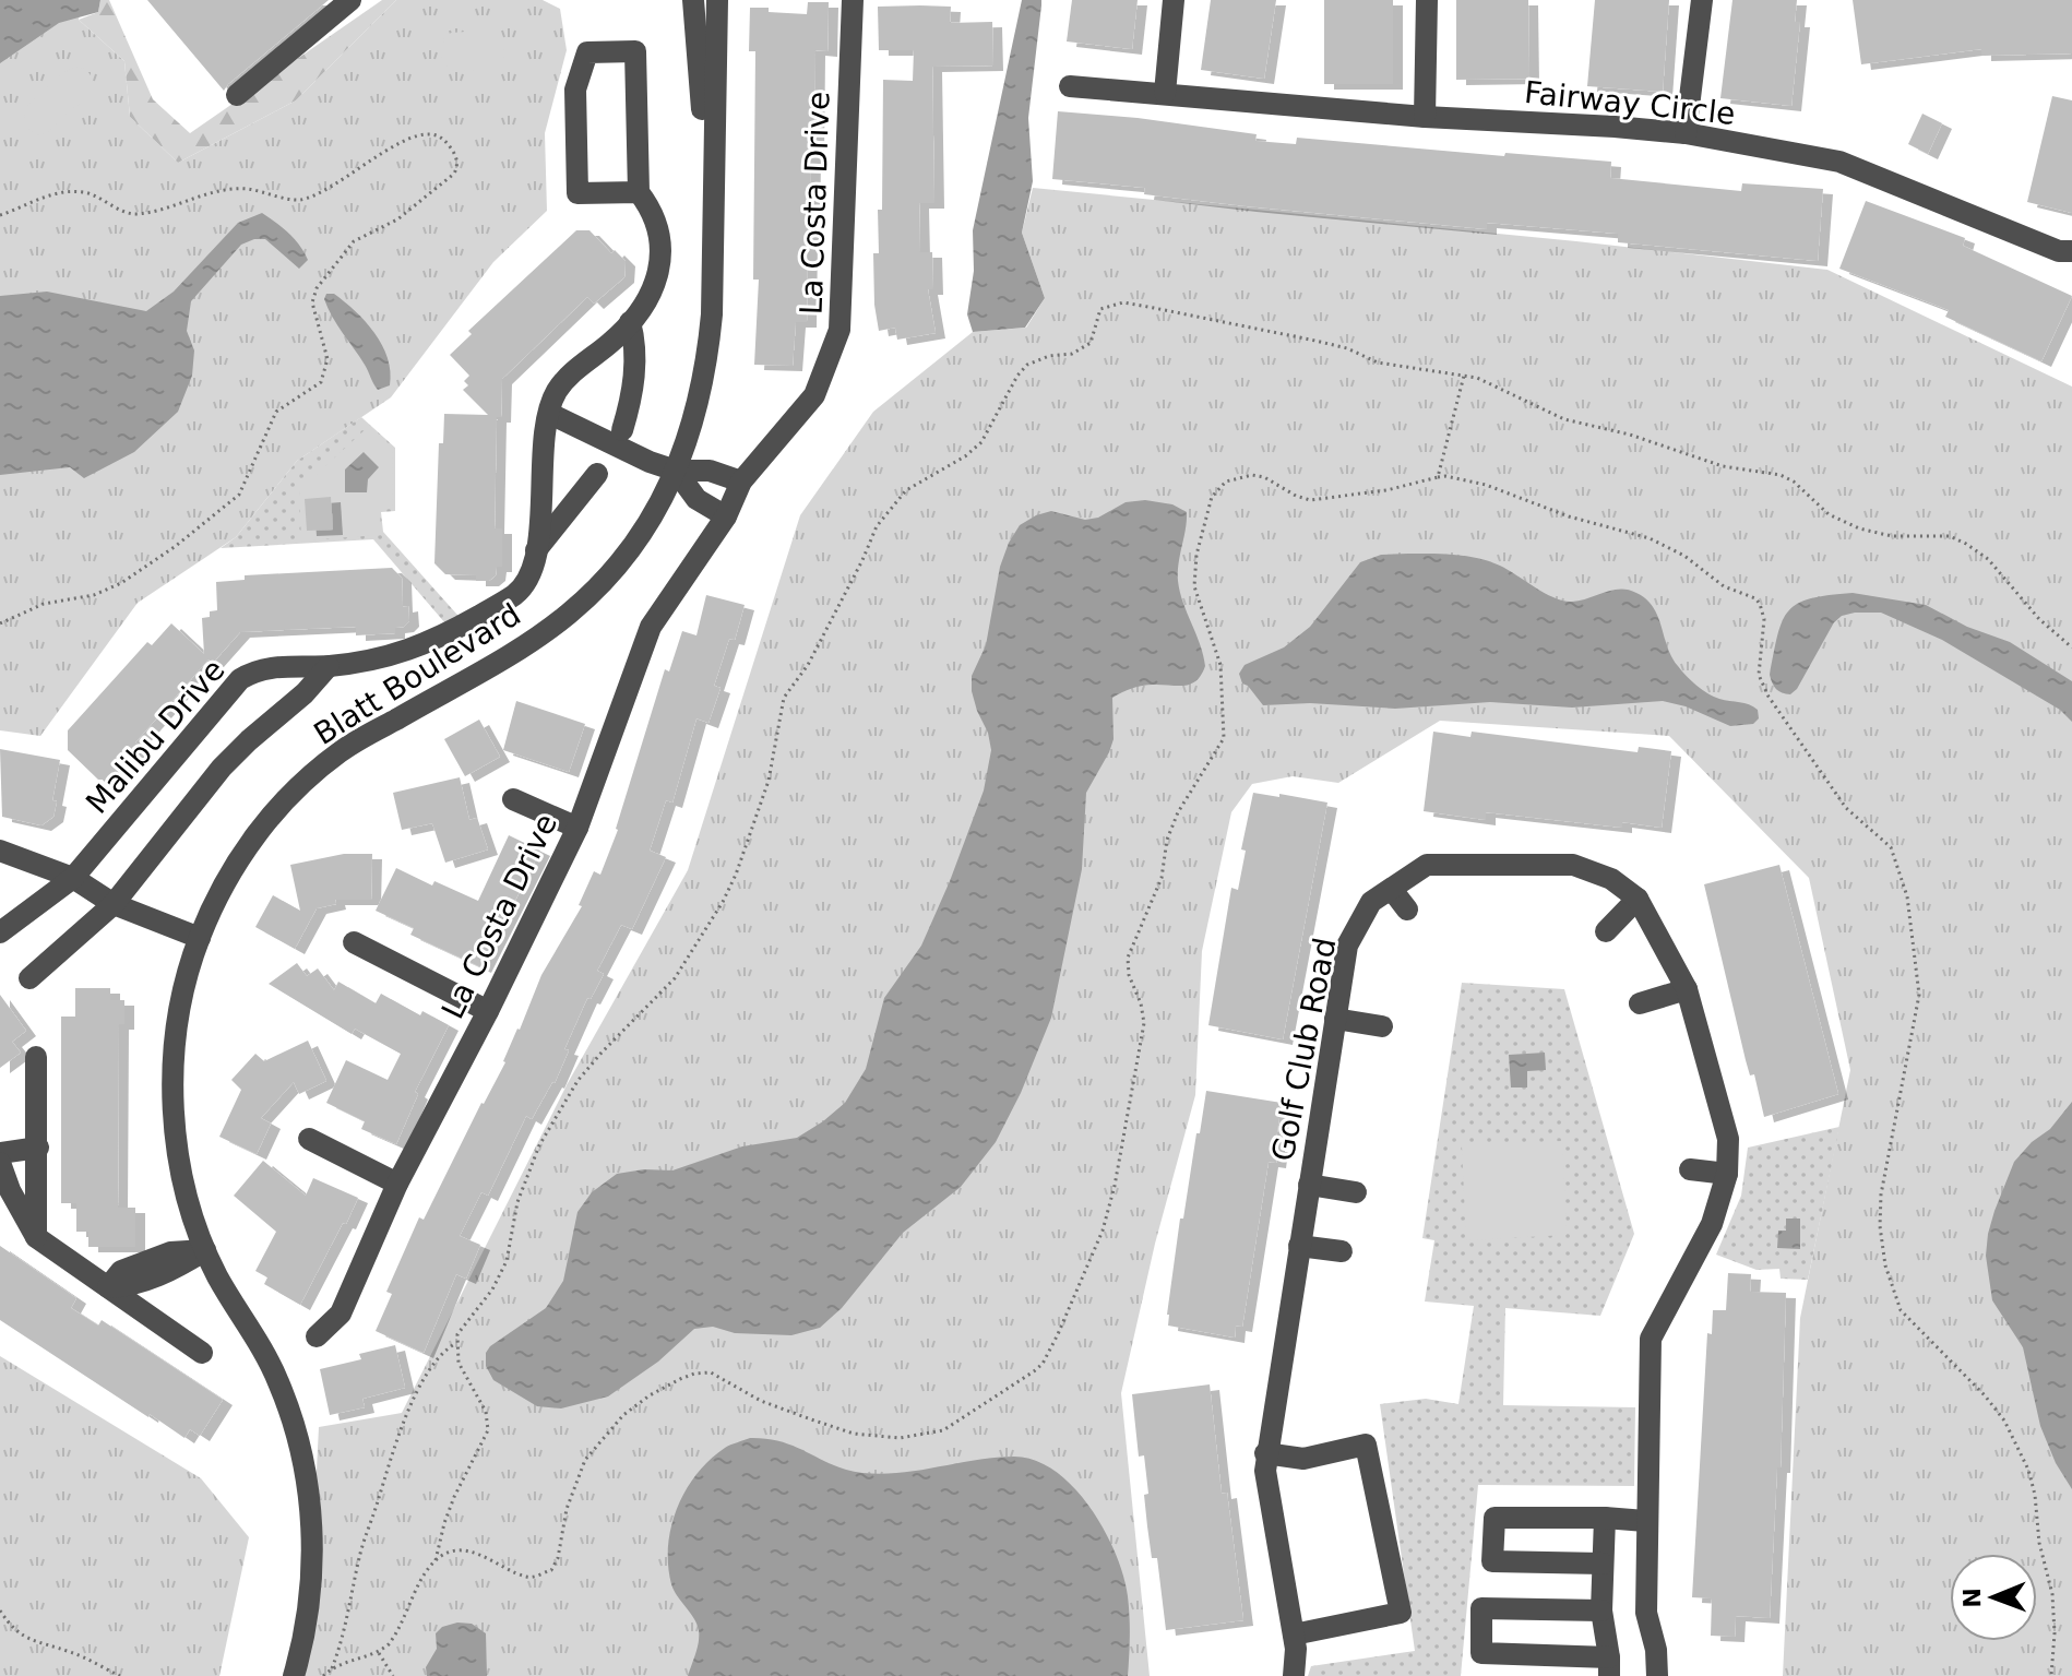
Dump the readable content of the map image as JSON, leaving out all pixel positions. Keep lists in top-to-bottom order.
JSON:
{
  "streets": {
    "street": [
      "Fairway Circle",
      "La Costa Drive",
      "Blatt Boulevard",
      "Malibu Drive",
      "Golf Club Road"
    ]
  },
  "north": "left"
}
